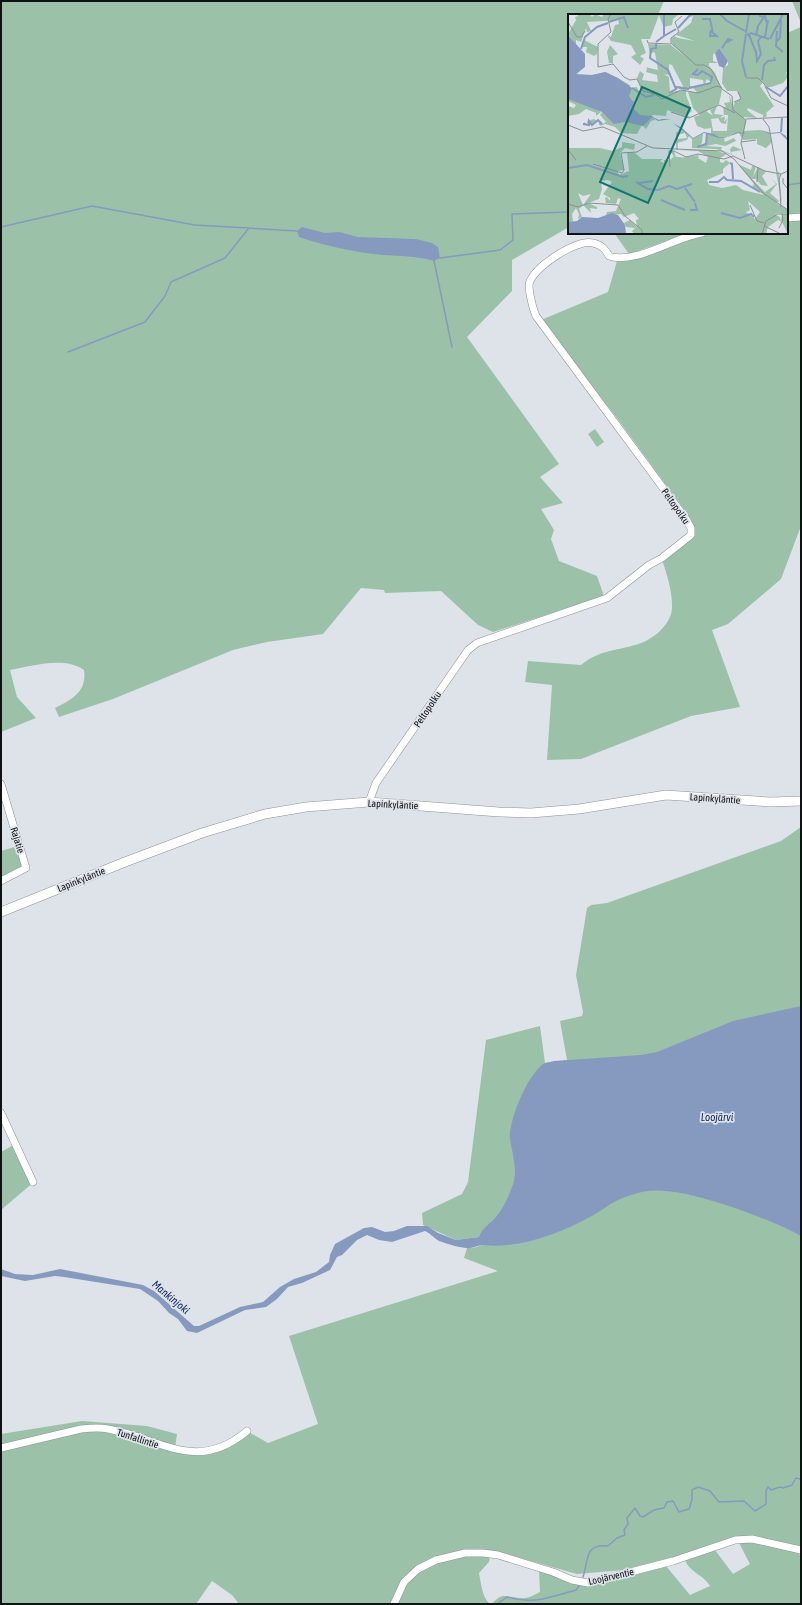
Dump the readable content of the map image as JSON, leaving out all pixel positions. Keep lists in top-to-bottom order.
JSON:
{
  "streets": {
    "main road": ["Lapinkyläntie"],
    "street": [
      "Peltopolku",
      "Rajatie",
      "Tunfallintie",
      "Loojärventie"
    ]
  },
  "crossings": [
    ["Peltopolku", "Lapinkyläntie"]
  ],
  "water": ["Loojärvi", "Mankinjoki"]
}
